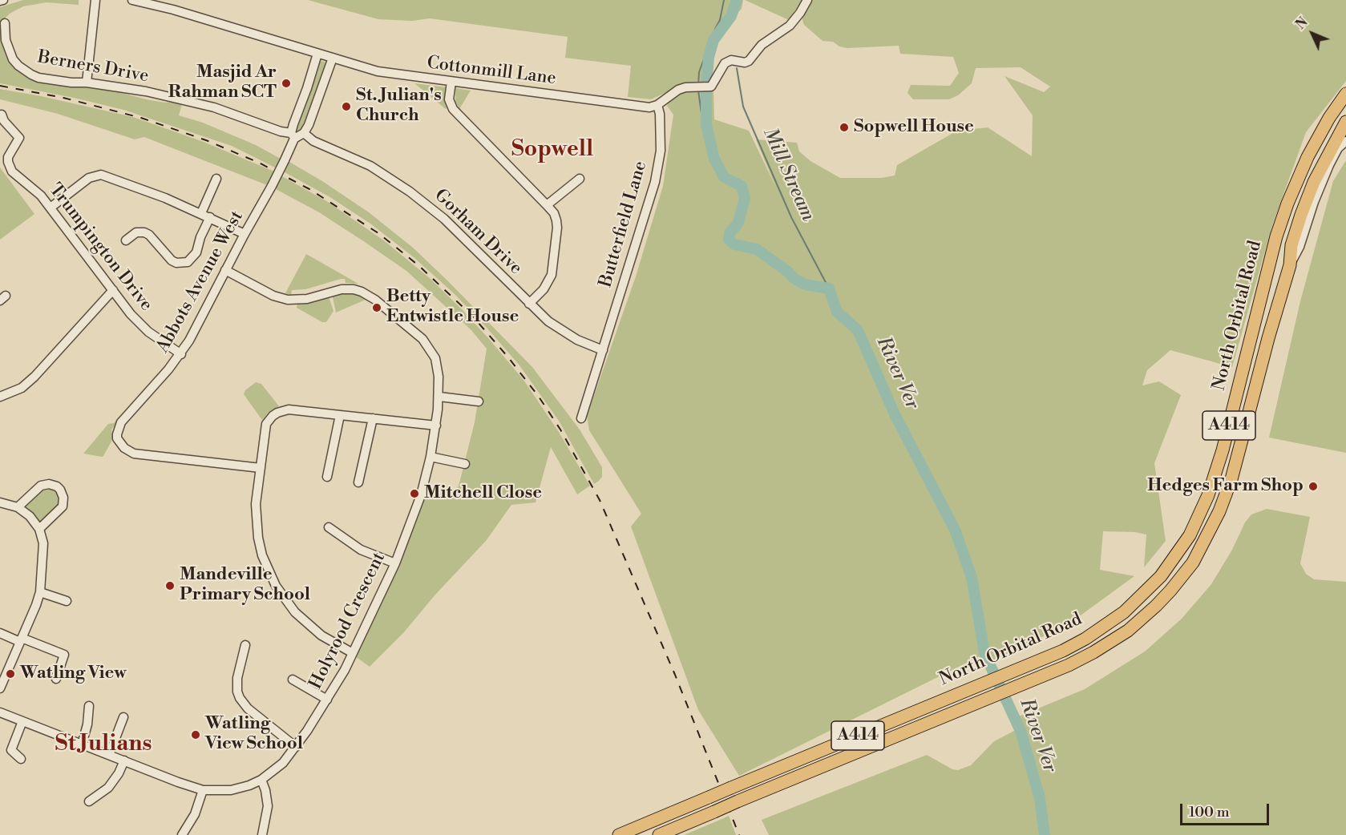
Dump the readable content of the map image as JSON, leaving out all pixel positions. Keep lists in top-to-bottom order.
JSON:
{
  "streets": {
    "highway": ["North Orbital Road", "A414"],
    "street": [
      "Berners Drive",
      "Cottonmill Lane",
      "Butterfield Lane",
      "Gorham Drive",
      "Trumpington Drive",
      "Abbots Avenue West",
      "Holyrood Crescent"
    ]
  },
  "crossings": [
    ["Berners Drive", "Abbots Avenue West"],
    ["Cottonmill Lane", "Butterfield Lane"],
    ["Cottonmill Lane", "Abbots Avenue West"],
    ["Butterfield Lane", "Gorham Drive"],
    ["Trumpington Drive", "Abbots Avenue West"],
    ["Abbots Avenue West", "Holyrood Crescent"]
  ],
  "districts": ["Sopwell", "St Julians"],
  "water": ["Mill Stream", "River Ver"],
  "places": [
    "Masjid Ar Rahman SCT",
    "St. Julian's Church",
    "Sopwell House",
    "Betty Entwistle House",
    "Hedges Farm Shop",
    "Mitchell Close",
    "Mandeville Primary School",
    "Watling View",
    "Watling View School"
  ],
  "scale_bar": "100 m",
  "north": "top left"
}
